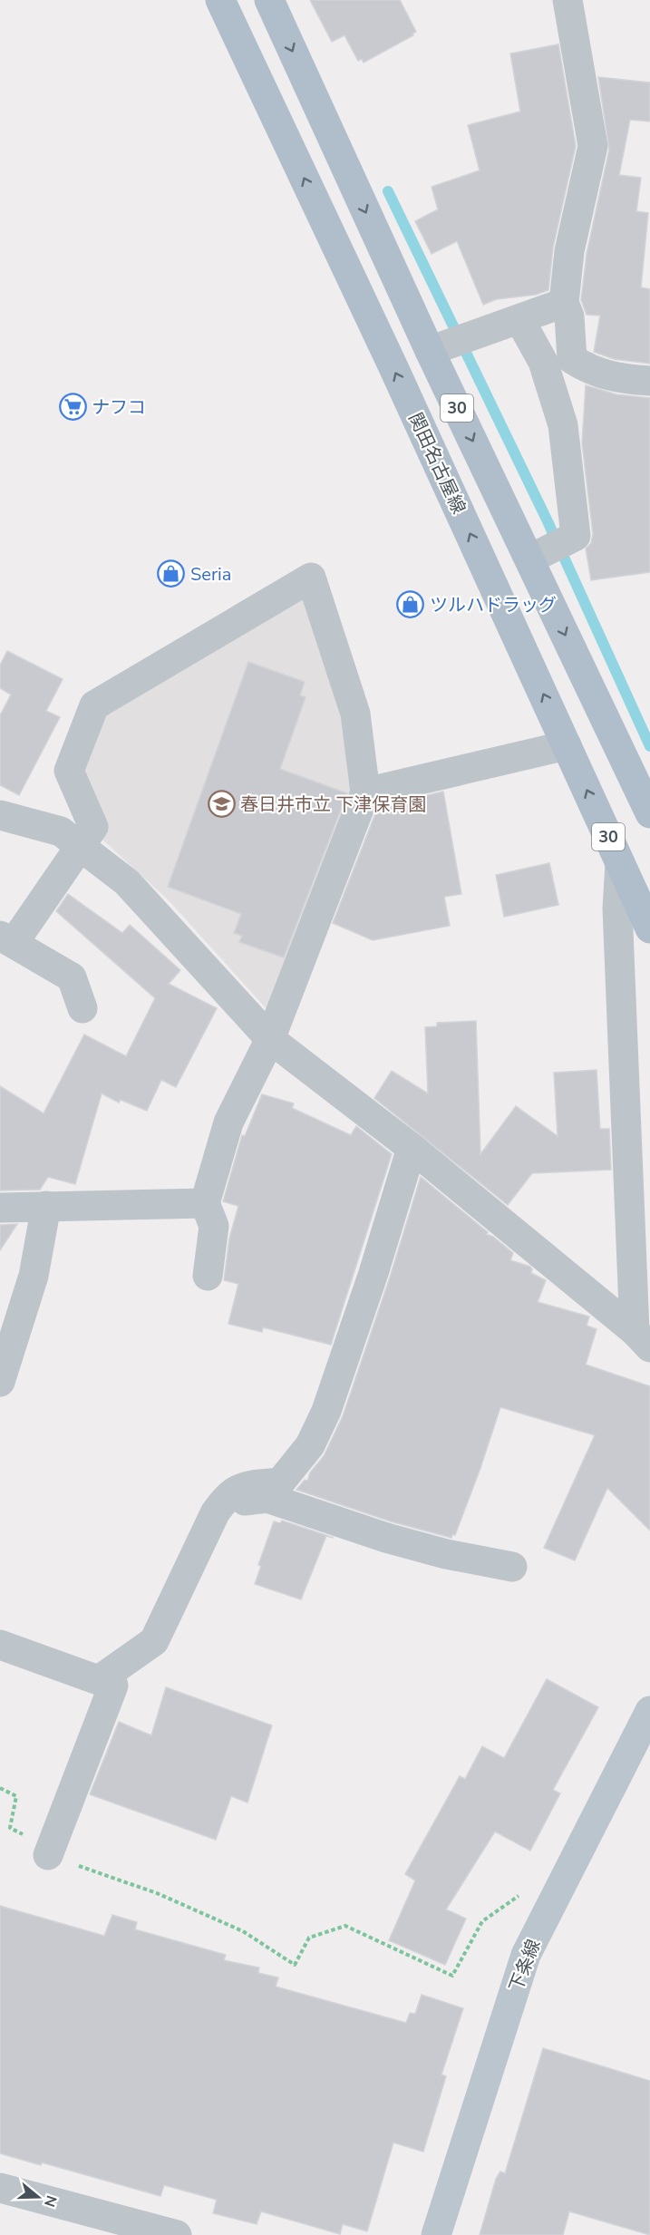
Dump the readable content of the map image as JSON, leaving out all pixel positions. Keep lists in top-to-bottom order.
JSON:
{
  "streets": {
    "main road": ["30", "関田名古屋線"],
    "street": ["下条線"]
  },
  "places": {
    "supermarket": ["ナフコ"],
    "shop": ["Seria", "ツルハドラッグ"],
    "school or university": ["春日井市立 下津保育園"]
  },
  "north": "right"
}
